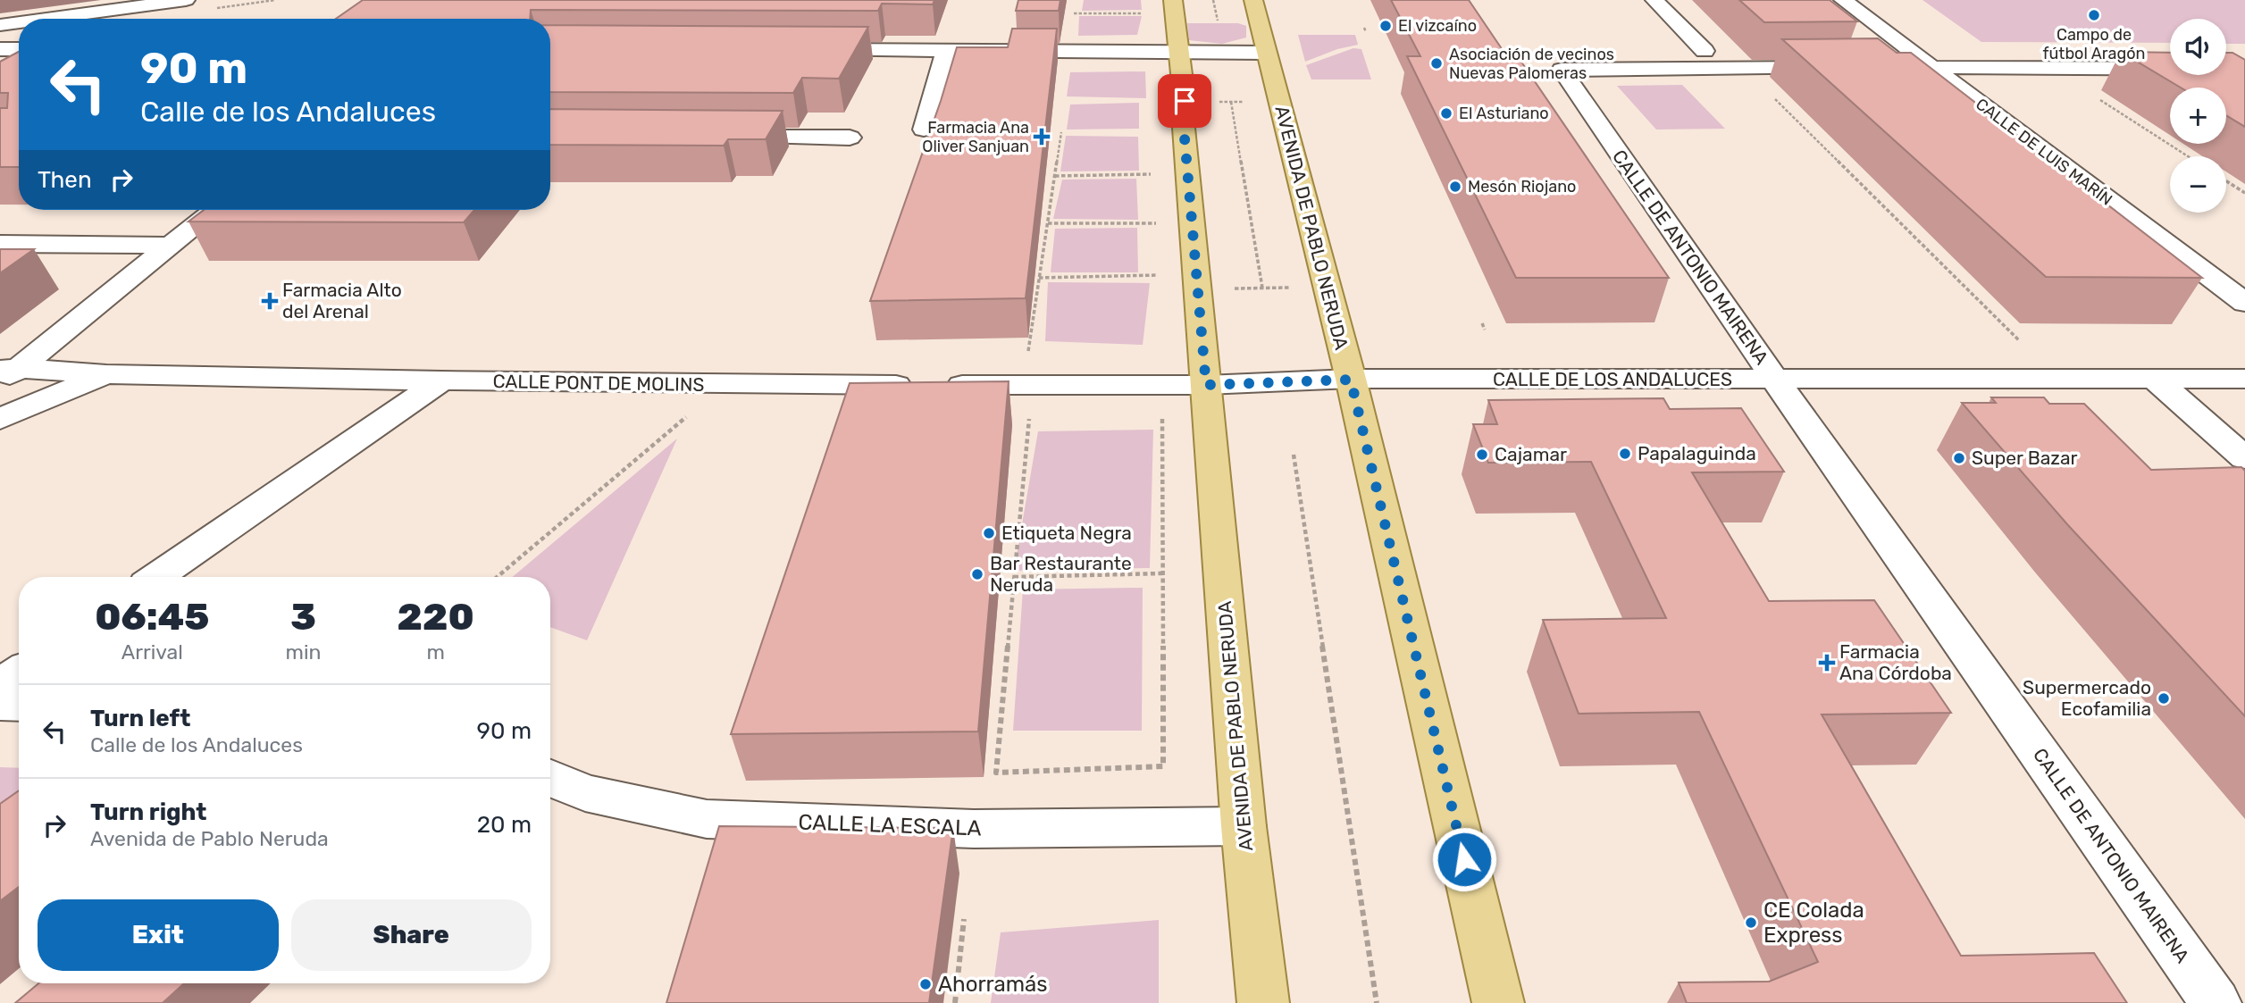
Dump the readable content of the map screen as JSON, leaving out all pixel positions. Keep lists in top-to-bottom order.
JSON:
{
  "streets": {
    "main road": ["AVENIDA DE PABLO NERUDA"],
    "street": [
      "CALLE DE LUIS MARÍN",
      "CALLE DE ANTONIO MAIRENA",
      "CALLE DE LOS ANDALUCES",
      "CALLE PONT DE MOLINS",
      "CALLE LA ESCALA"
    ]
  },
  "crossings": [
    ["CALLE DE LUIS MARÍN", "CALLE DE ANTONIO MAIRENA"],
    ["AVENIDA DE PABLO NERUDA", "CALLE DE LOS ANDALUCES"],
    ["AVENIDA DE PABLO NERUDA", "CALLE PONT DE MOLINS"],
    ["AVENIDA DE PABLO NERUDA", "CALLE LA ESCALA"],
    ["CALLE DE ANTONIO MAIRENA", "CALLE DE LOS ANDALUCES"],
    ["CALLE DE LOS ANDALUCES", "CALLE PONT DE MOLINS"]
  ],
  "places": {
    "other": [
      "Campo de fútbol Aragón",
      "El vizcaíno",
      "Asociación de vecinos Nuevas Palomeras",
      "El Asturiano",
      "Mesón Riojano",
      "Papalaguinda",
      "Cajamar",
      "Super Bazar",
      "Etiqueta Negra",
      "Bar Restaurante Neruda",
      "Supermercado Ecofamilia",
      "CE Colada Express",
      "Ahorramás"
    ],
    "health": ["Farmacia Ana Oliver Sanjuan", "Farmacia Alto del Arenal", "Farmacia Ana Córdoba"]
  },
  "page": {
    "map_buttons": ["+", "−"],
    "turn": ["90 m", "Calle de los Andaluces"],
    "then": "Then",
    "eta": [
      "06:45",
      "Arrival",
      "3",
      "min",
      "220",
      "m"
    ],
    "list": [
      {
        "name": "Turn left",
        "note": "Calle de los Andaluces",
        "value": "90 m"
      },
      {
        "name": "Turn right",
        "note": "Avenida de Pablo Neruda",
        "value": "20 m"
      }
    ],
    "buttons": ["Exit", "Share"]
  }
}
